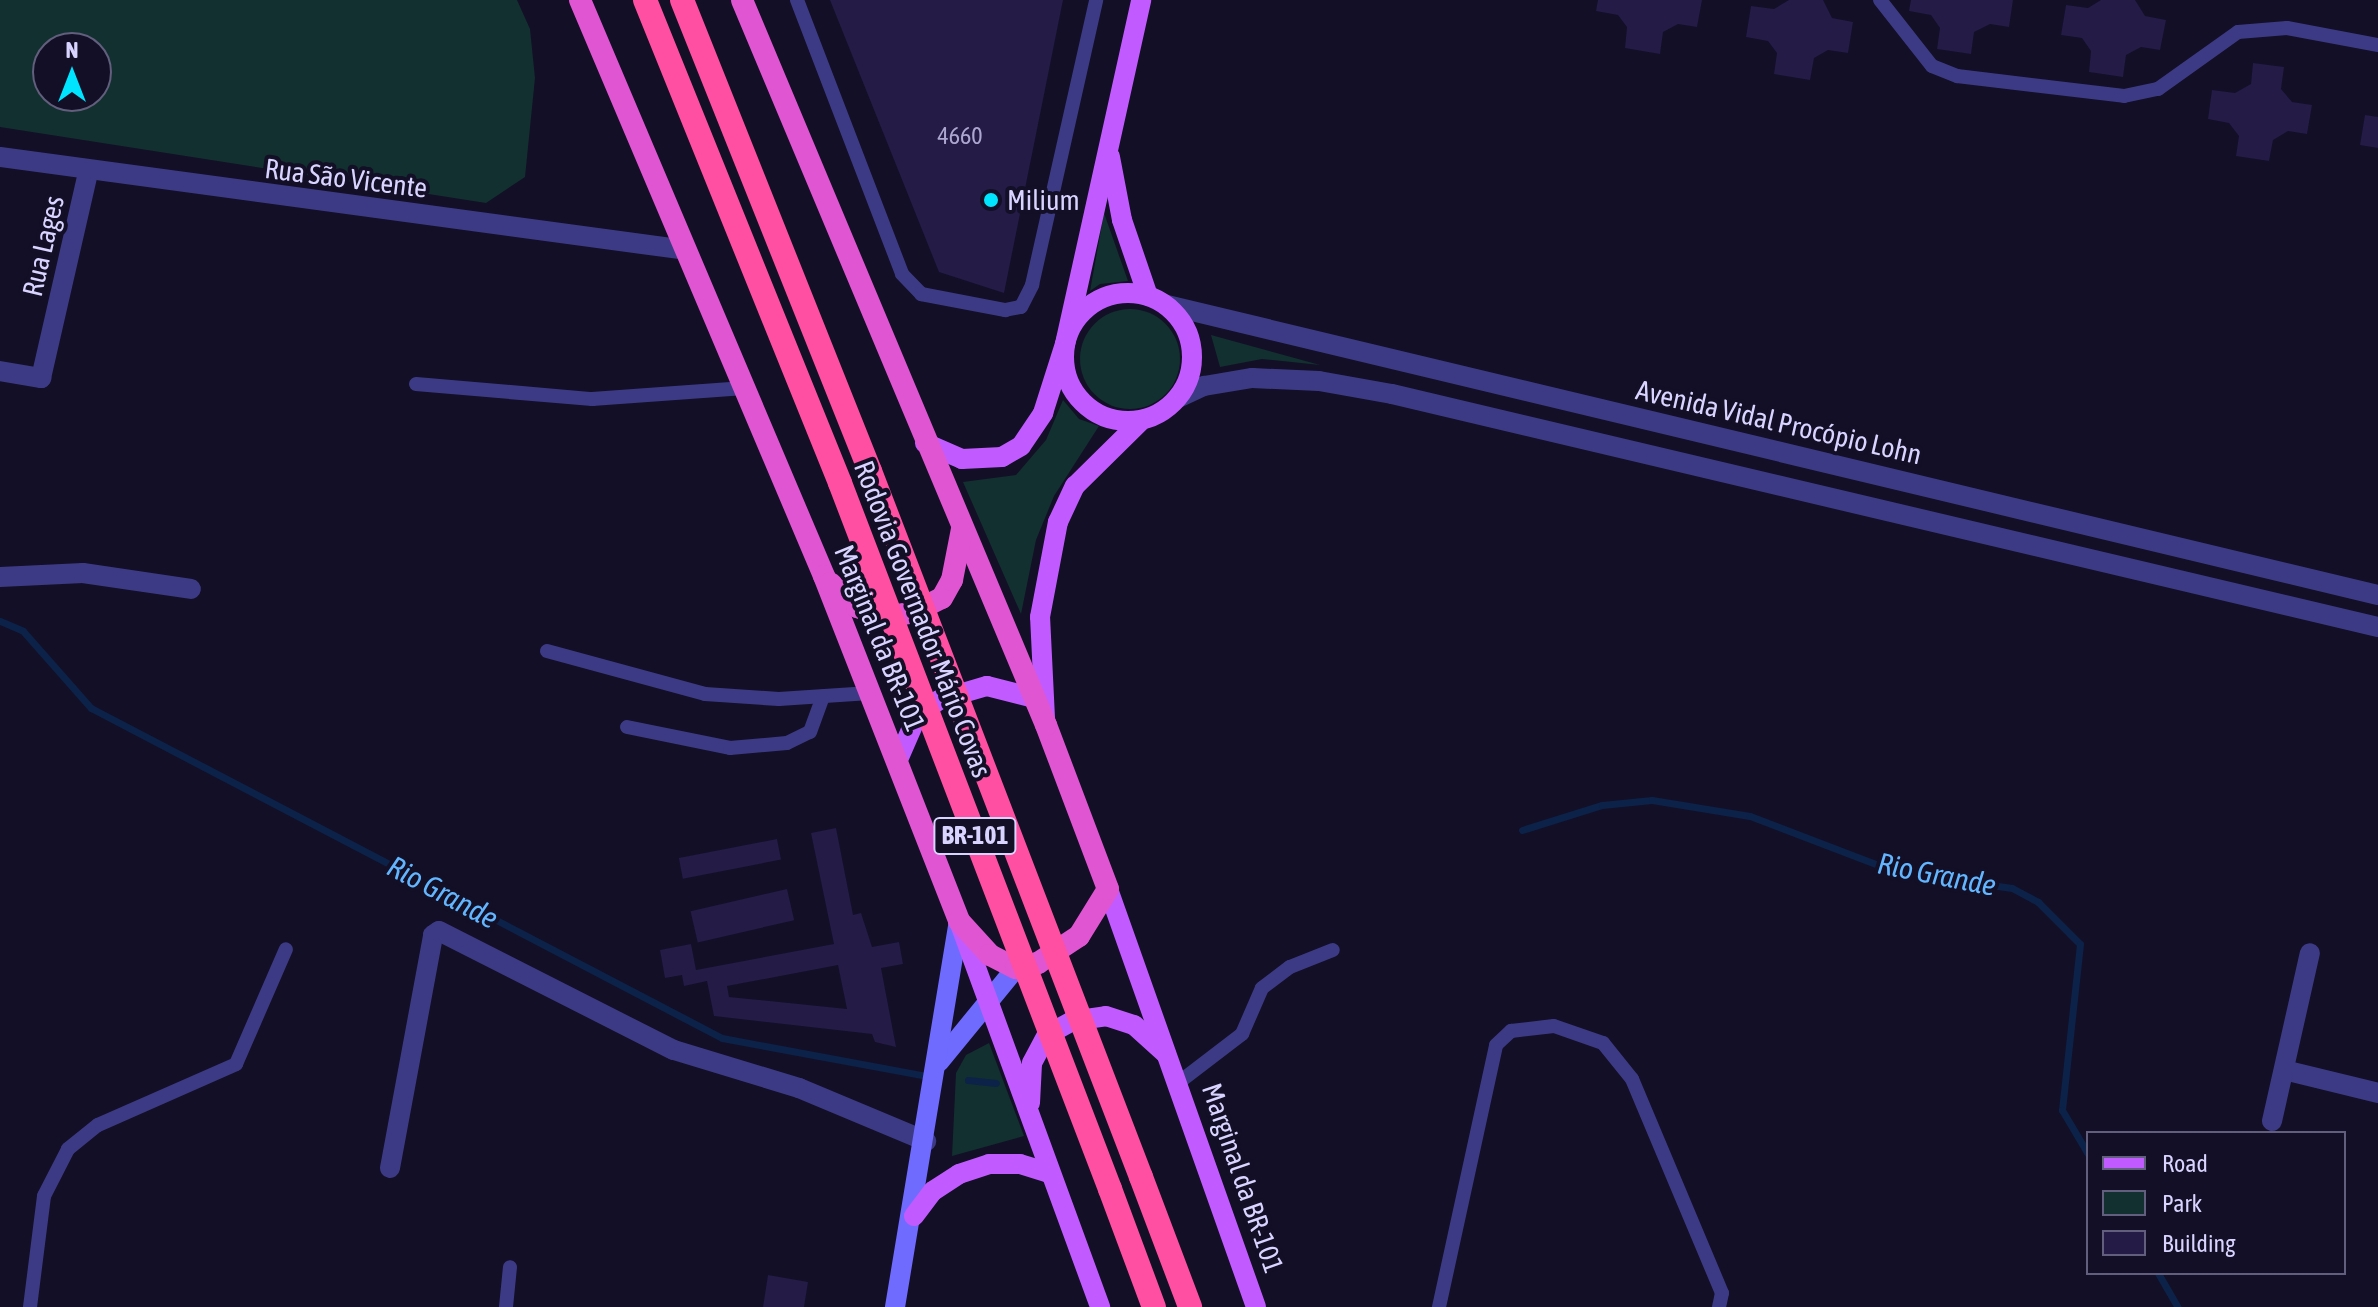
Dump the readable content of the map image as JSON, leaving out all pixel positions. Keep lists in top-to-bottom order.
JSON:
{
  "streets": {
    "highway": ["Rodovia Governador Mário Covas", "Marginal da BR-101", "BR-101"],
    "street": ["Rua São Vicente", "Rua Lages", "Avenida Vidal Procópio Lohn"]
  },
  "crossings": [
    ["Rua São Vicente", "Rua Lages"],
    ["Rua São Vicente", "Marginal da BR-101"]
  ],
  "water": ["Rio Grande"],
  "places": ["Milium"],
  "house_numbers": ["4660"],
  "legend": ["Road", "Park", "Building"],
  "north": "top"
}
